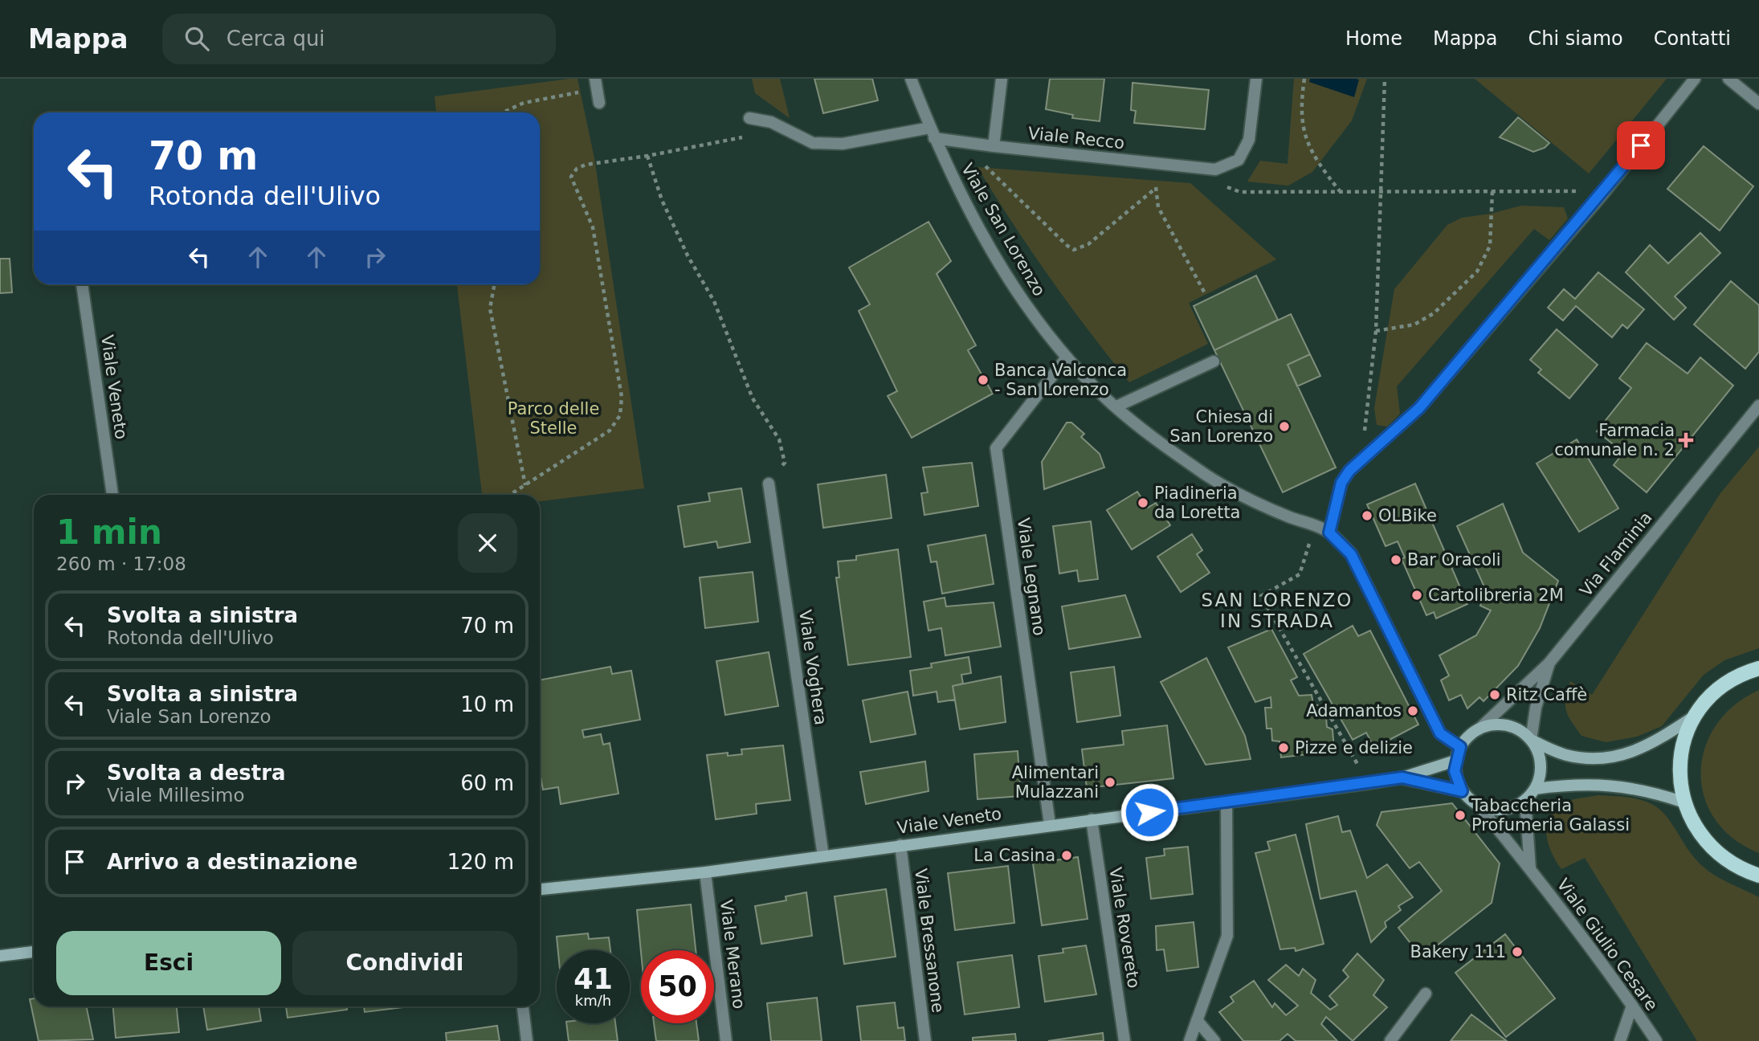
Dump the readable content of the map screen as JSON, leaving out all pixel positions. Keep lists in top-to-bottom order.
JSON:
{
  "streets": {
    "main road": ["Viale Veneto"],
    "street": [
      "Viale Recco",
      "Viale San Lorenzo",
      "Via Flaminia",
      "Viale Legnano",
      "Viale Voghera",
      "Viale Rovereto",
      "Viale Bressanone",
      "Viale Giulio Cesare",
      "Viale Merano"
    ]
  },
  "crossings": [
    ["Viale Recco", "Viale San Lorenzo"],
    ["Viale San Lorenzo", "Viale Veneto"],
    ["Viale San Lorenzo", "Via Flaminia"],
    ["Viale San Lorenzo", "Viale Legnano"],
    ["Viale San Lorenzo", "Viale Giulio Cesare"],
    ["Viale Veneto", "Via Flaminia"],
    ["Viale Veneto", "Viale Legnano"],
    ["Viale Veneto", "Viale Voghera"],
    ["Viale Veneto", "Viale Rovereto"],
    ["Viale Veneto", "Viale Bressanone"],
    ["Viale Veneto", "Viale Giulio Cesare"],
    ["Viale Veneto", "Viale Merano"],
    ["Via Flaminia", "Viale Giulio Cesare"]
  ],
  "districts": ["SAN LORENZO IN STRADA"],
  "parks": ["Parco delle Stelle"],
  "places": {
    "other": [
      "Banca Valconca - San Lorenzo",
      "Chiesa di San Lorenzo",
      "Piadineria da Loretta",
      "OLBike",
      "Bar Oracoli",
      "Cartolibreria 2M",
      "Ritz Caffè",
      "Adamantos",
      "Pizze e delizie",
      "Alimentari Mulazzani",
      "Tabaccheria Profumeria Galassi",
      "La Casina",
      "Bakery 111"
    ],
    "health": ["Farmacia comunale n. 2"]
  },
  "page": {
    "header": "Mappa",
    "search": "Cerca qui",
    "nav": [
      "Home",
      "Mappa",
      "Chi siamo",
      "Contatti"
    ],
    "turn": ["70 m", "Rotonda dell'Ulivo"],
    "heading": ["1 min", "260 m · 17:08"],
    "list": [
      {
        "name": "Svolta a sinistra",
        "note": "Rotonda dell'Ulivo",
        "value": "70 m"
      },
      {
        "name": "Svolta a sinistra",
        "note": "Viale San Lorenzo",
        "value": "10 m"
      },
      {
        "name": "Svolta a destra",
        "note": "Viale Millesimo",
        "value": "60 m"
      },
      {
        "name": "Arrivo a destinazione",
        "value": "120 m"
      }
    ],
    "buttons": ["Esci", "Condividi"],
    "speed": "41 km/h",
    "limit": "50"
  }
}
